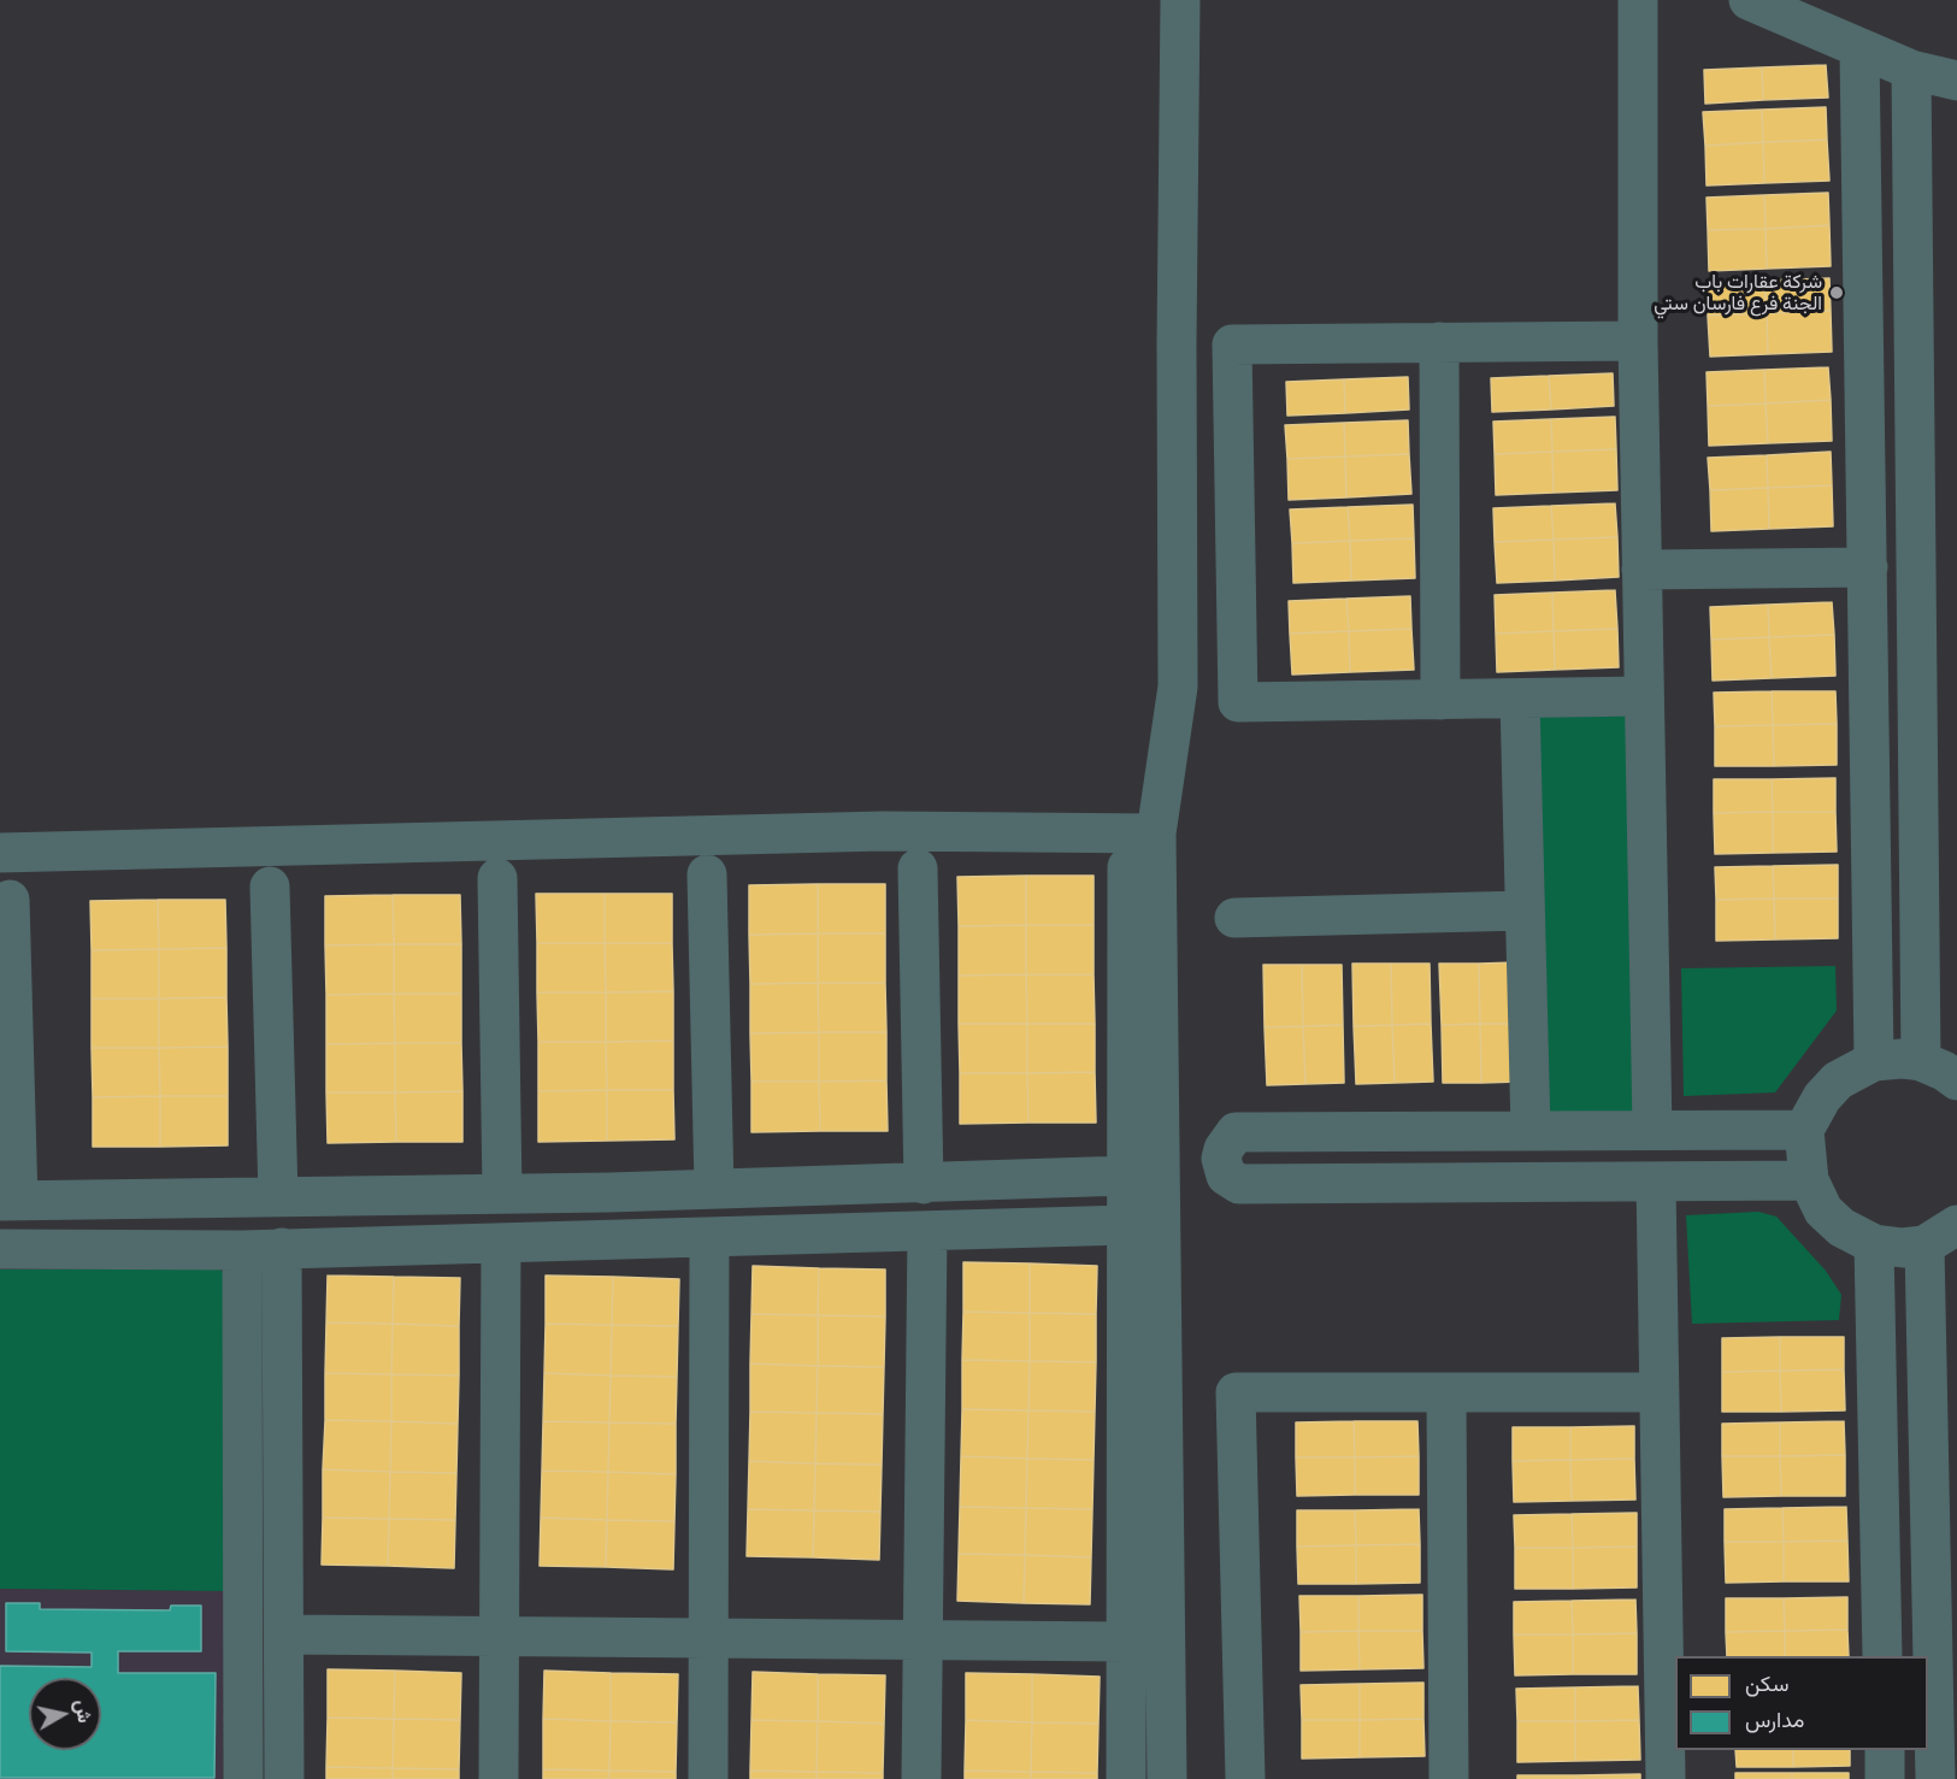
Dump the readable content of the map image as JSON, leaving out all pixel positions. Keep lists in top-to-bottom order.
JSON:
{
  "places": ["شرکة عقارات باب الجنة فرع فارسان ستي"],
  "legend": ["سكن", "مدارس"],
  "north": "right"
}
